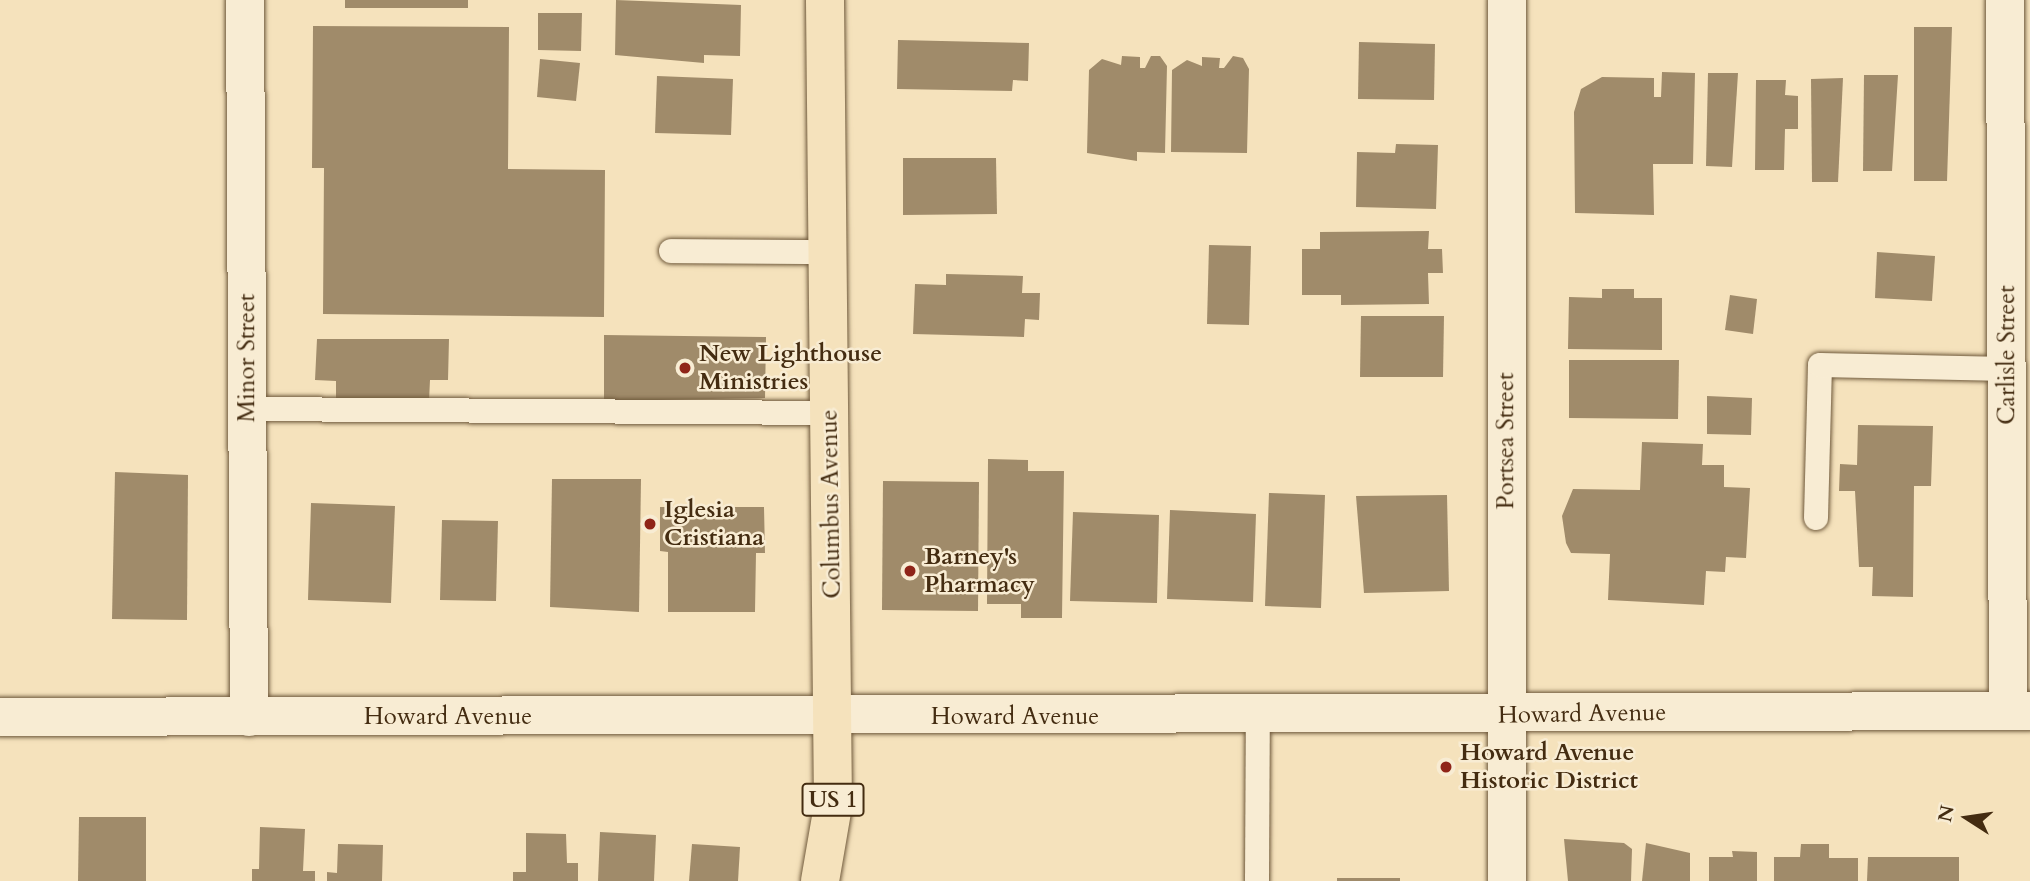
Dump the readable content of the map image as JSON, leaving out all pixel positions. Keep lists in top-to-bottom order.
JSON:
{
  "streets": {
    "main road": ["Columbus Avenue", "US 1"],
    "street": [
      "Carlisle Street",
      "Minor Street",
      "Portsea Street",
      "Howard Avenue"
    ]
  },
  "crossings": [
    ["Carlisle Street", "Howard Avenue"],
    ["Minor Street", "Howard Avenue"],
    ["Portsea Street", "Howard Avenue"],
    ["Columbus Avenue", "Howard Avenue"]
  ],
  "places": [
    "New Lighthouse Ministries",
    "Iglesia Cristiana",
    "Barney's Pharmacy",
    "Howard Avenue Historic District"
  ],
  "north": "left"
}
